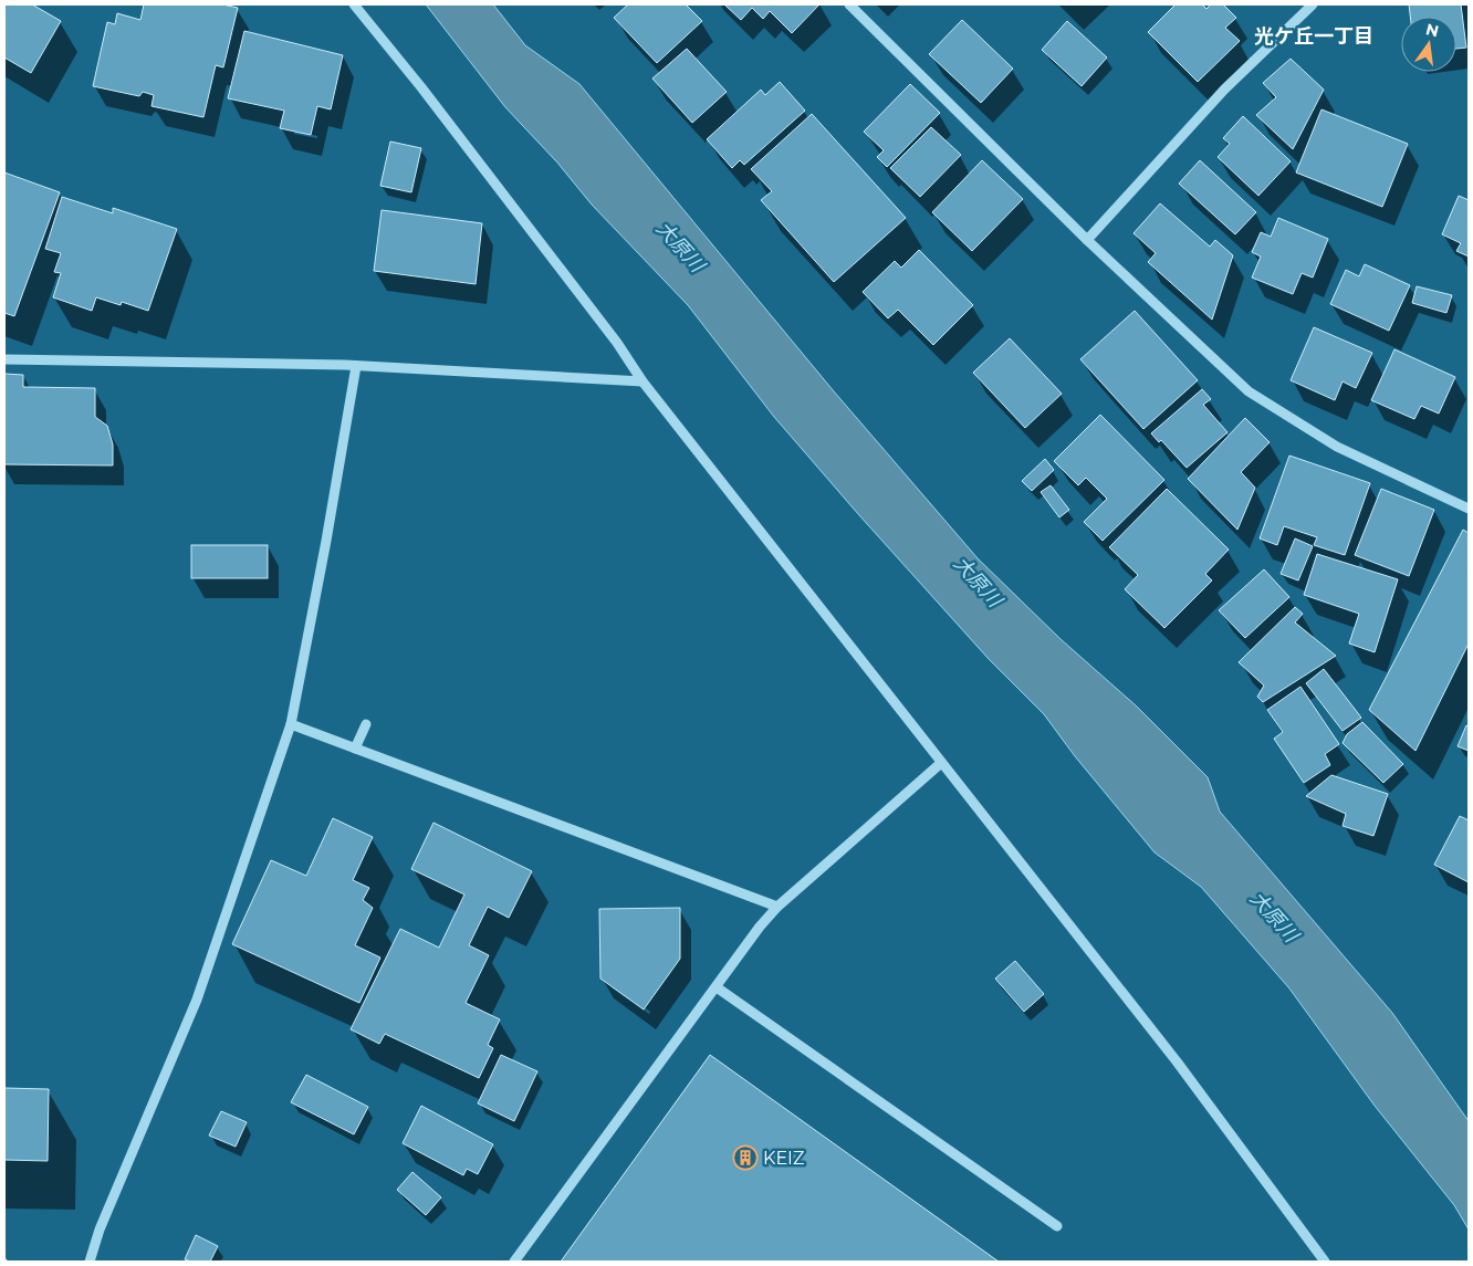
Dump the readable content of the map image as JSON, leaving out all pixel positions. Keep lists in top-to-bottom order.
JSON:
{
  "districts": ["光ケ丘一丁目"],
  "water": ["大原川"],
  "places": {
    "building": ["KEIZ"]
  },
  "north": "top"
}
